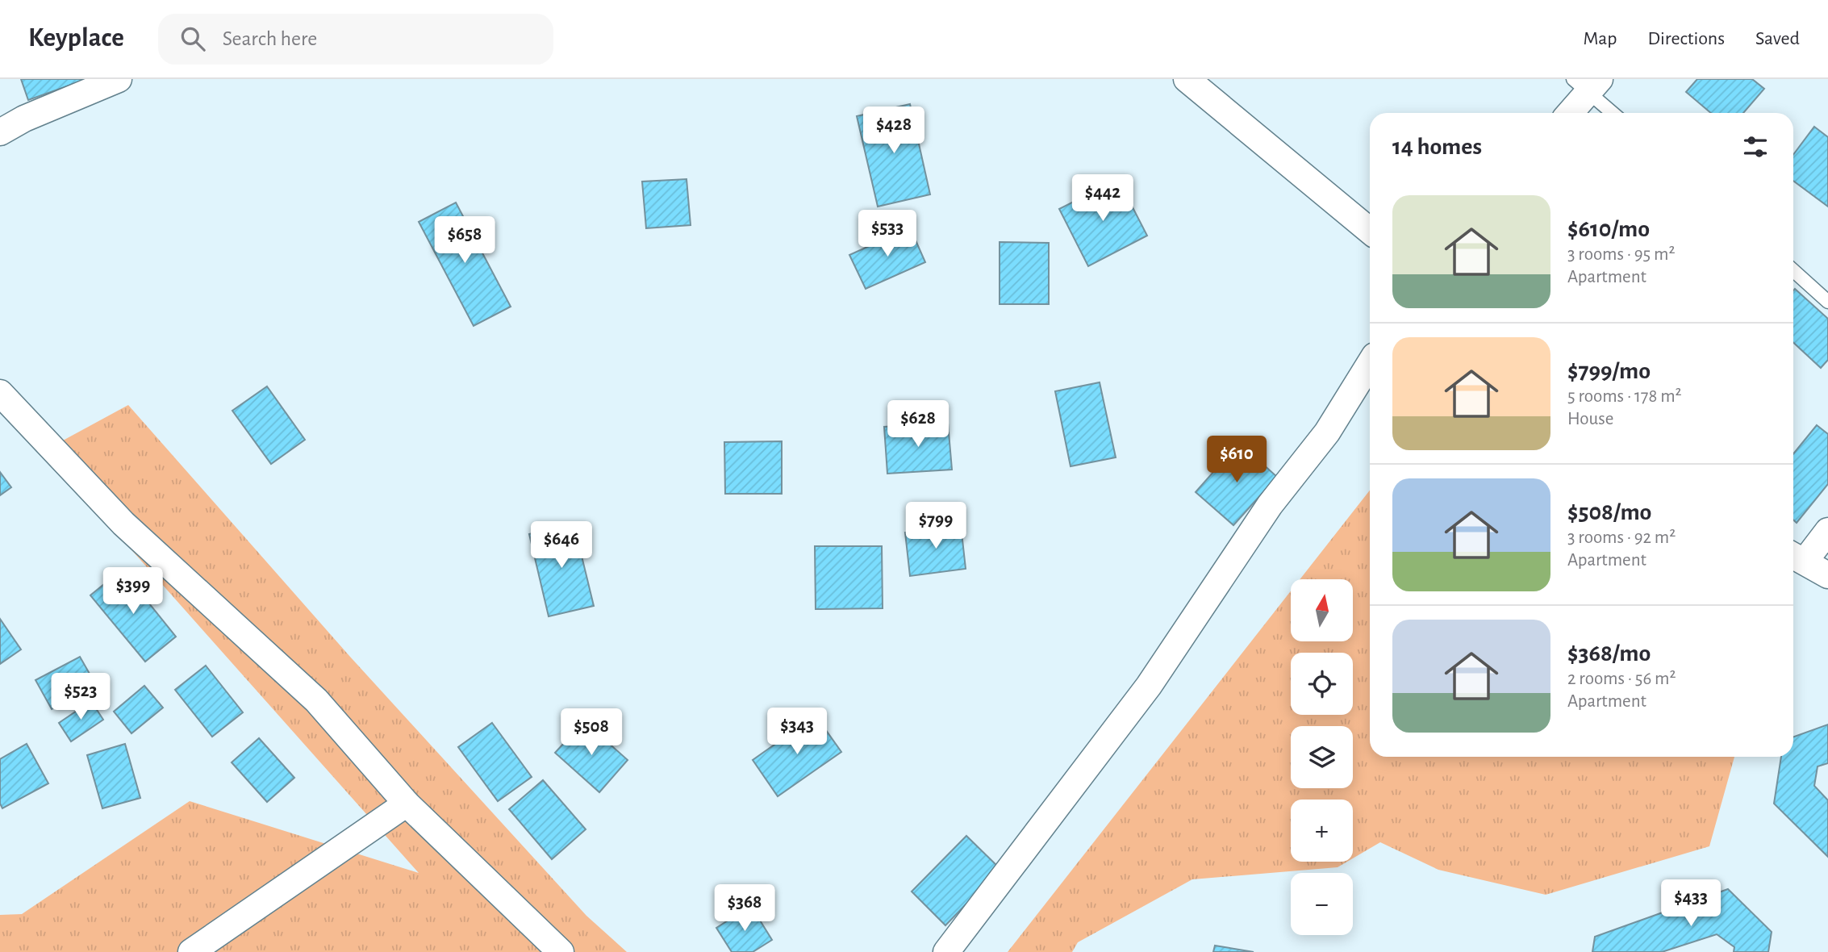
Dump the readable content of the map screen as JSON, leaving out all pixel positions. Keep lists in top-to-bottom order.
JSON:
{
  "north": "top",
  "page": {
    "header": "Keyplace",
    "search": "Search here",
    "nav": ["Map", "Directions", "Saved"],
    "price": [
      "$428",
      "$442",
      "$533",
      "$658",
      "$628",
      "$610",
      "$799",
      "$646",
      "$399",
      "$523",
      "$343",
      "$508",
      "$433",
      "$368"
    ],
    "heading": "14 homes",
    "list": [
      {
        "name": "$610/mo",
        "note": "3 rooms · 95 m² · Apartment"
      },
      {
        "name": "$799/mo",
        "note": "5 rooms · 178 m² · House"
      },
      {
        "name": "$508/mo",
        "note": "3 rooms · 92 m² · Apartment"
      },
      {
        "name": "$368/mo",
        "note": "2 rooms · 56 m² · Apartment"
      }
    ],
    "map_buttons": ["+", "−"]
  }
}
